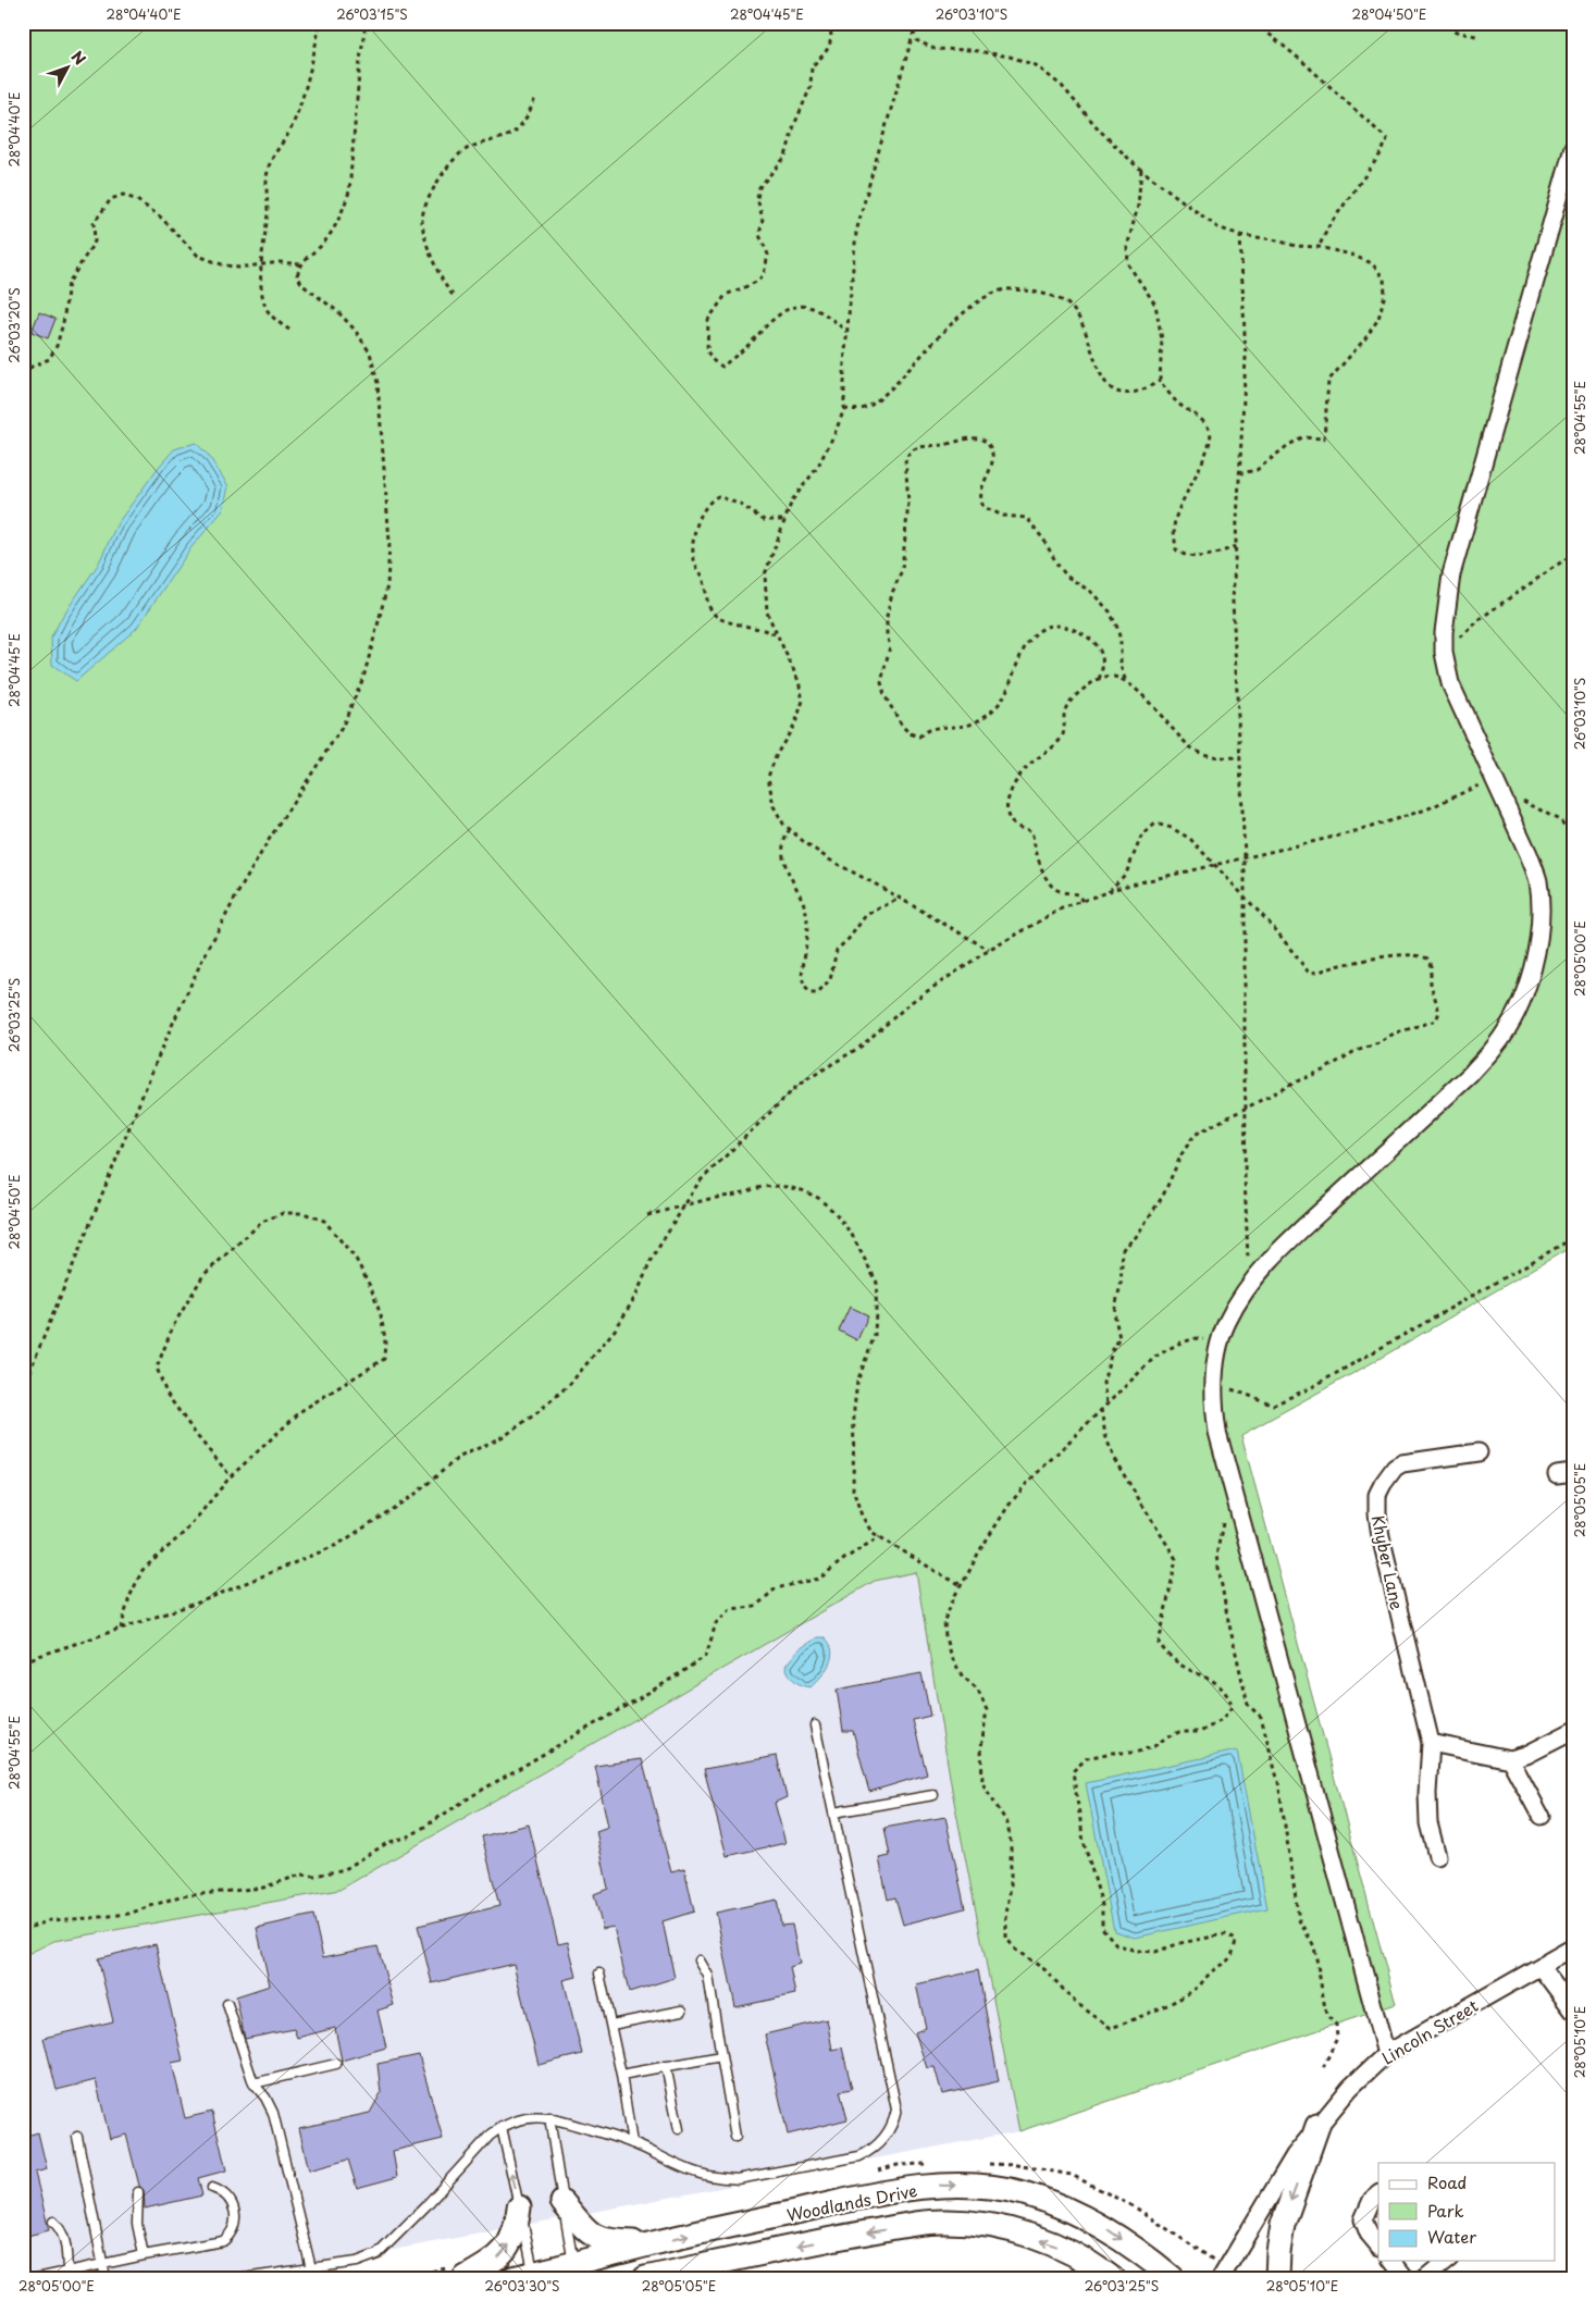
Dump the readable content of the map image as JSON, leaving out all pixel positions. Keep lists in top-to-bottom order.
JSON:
{
  "streets": {
    "main road": ["Woodlands Drive"],
    "street": ["Khyber Lane", "Lincoln Street"]
  },
  "legend": ["Road", "Park", "Water"],
  "north": "top right",
  "coordinates": [
    "28°04'40\"E",
    "26°03'15\"S",
    "28°04'45\"E",
    "26°03'10\"S",
    "28°04'50\"E",
    "26°03'20\"S",
    "28°04'55\"E",
    "28°05'00\"E",
    "26°03'25\"S",
    "28°05'05\"E",
    "28°05'10\"E",
    "26°03'30\"S"
  ]
}
